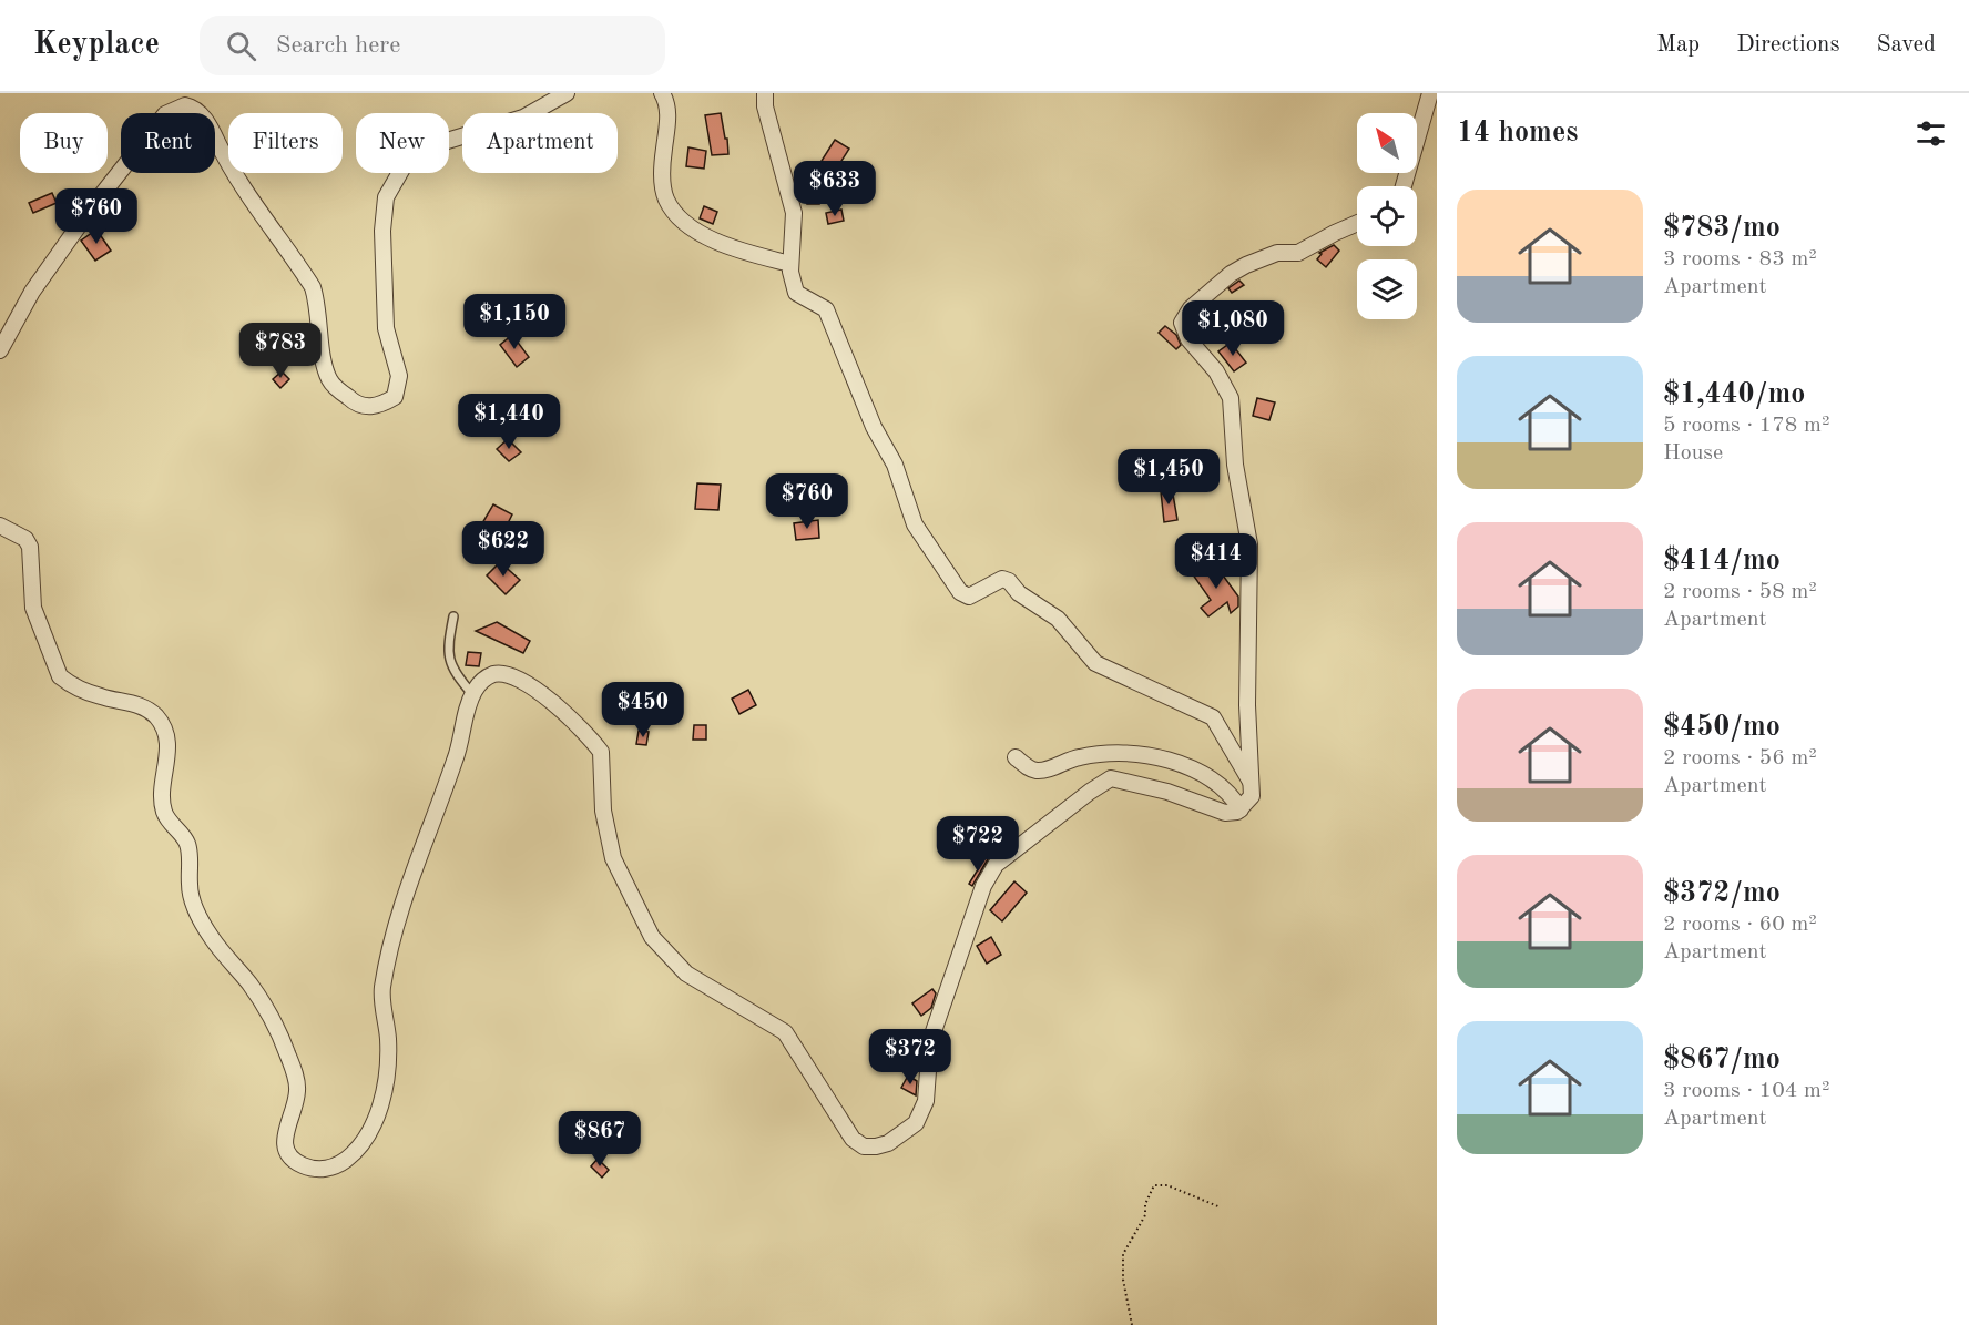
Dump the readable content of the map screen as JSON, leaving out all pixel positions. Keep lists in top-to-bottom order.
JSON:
{
  "north": "top left",
  "page": {
    "header": "Keyplace",
    "search": "Search here",
    "nav": ["Map", "Directions", "Saved"],
    "heading": "14 homes",
    "chip": [
      "Buy",
      "Rent",
      "Filters",
      "New",
      "Apartment"
    ],
    "price": [
      "$633",
      "$760",
      "$1,150",
      "$1,080",
      "$783",
      "$1,440",
      "$1,450",
      "$760",
      "$622",
      "$414",
      "$450",
      "$722",
      "$372",
      "$867"
    ],
    "list": [
      {
        "name": "$783/mo",
        "note": "3 rooms · 83 m² · Apartment"
      },
      {
        "name": "$1,440/mo",
        "note": "5 rooms · 178 m² · House"
      },
      {
        "name": "$414/mo",
        "note": "2 rooms · 58 m² · Apartment"
      },
      {
        "name": "$450/mo",
        "note": "2 rooms · 56 m² · Apartment"
      },
      {
        "name": "$372/mo",
        "note": "2 rooms · 60 m² · Apartment"
      },
      {
        "name": "$867/mo",
        "note": "3 rooms · 104 m² · Apartment"
      }
    ]
  }
}
